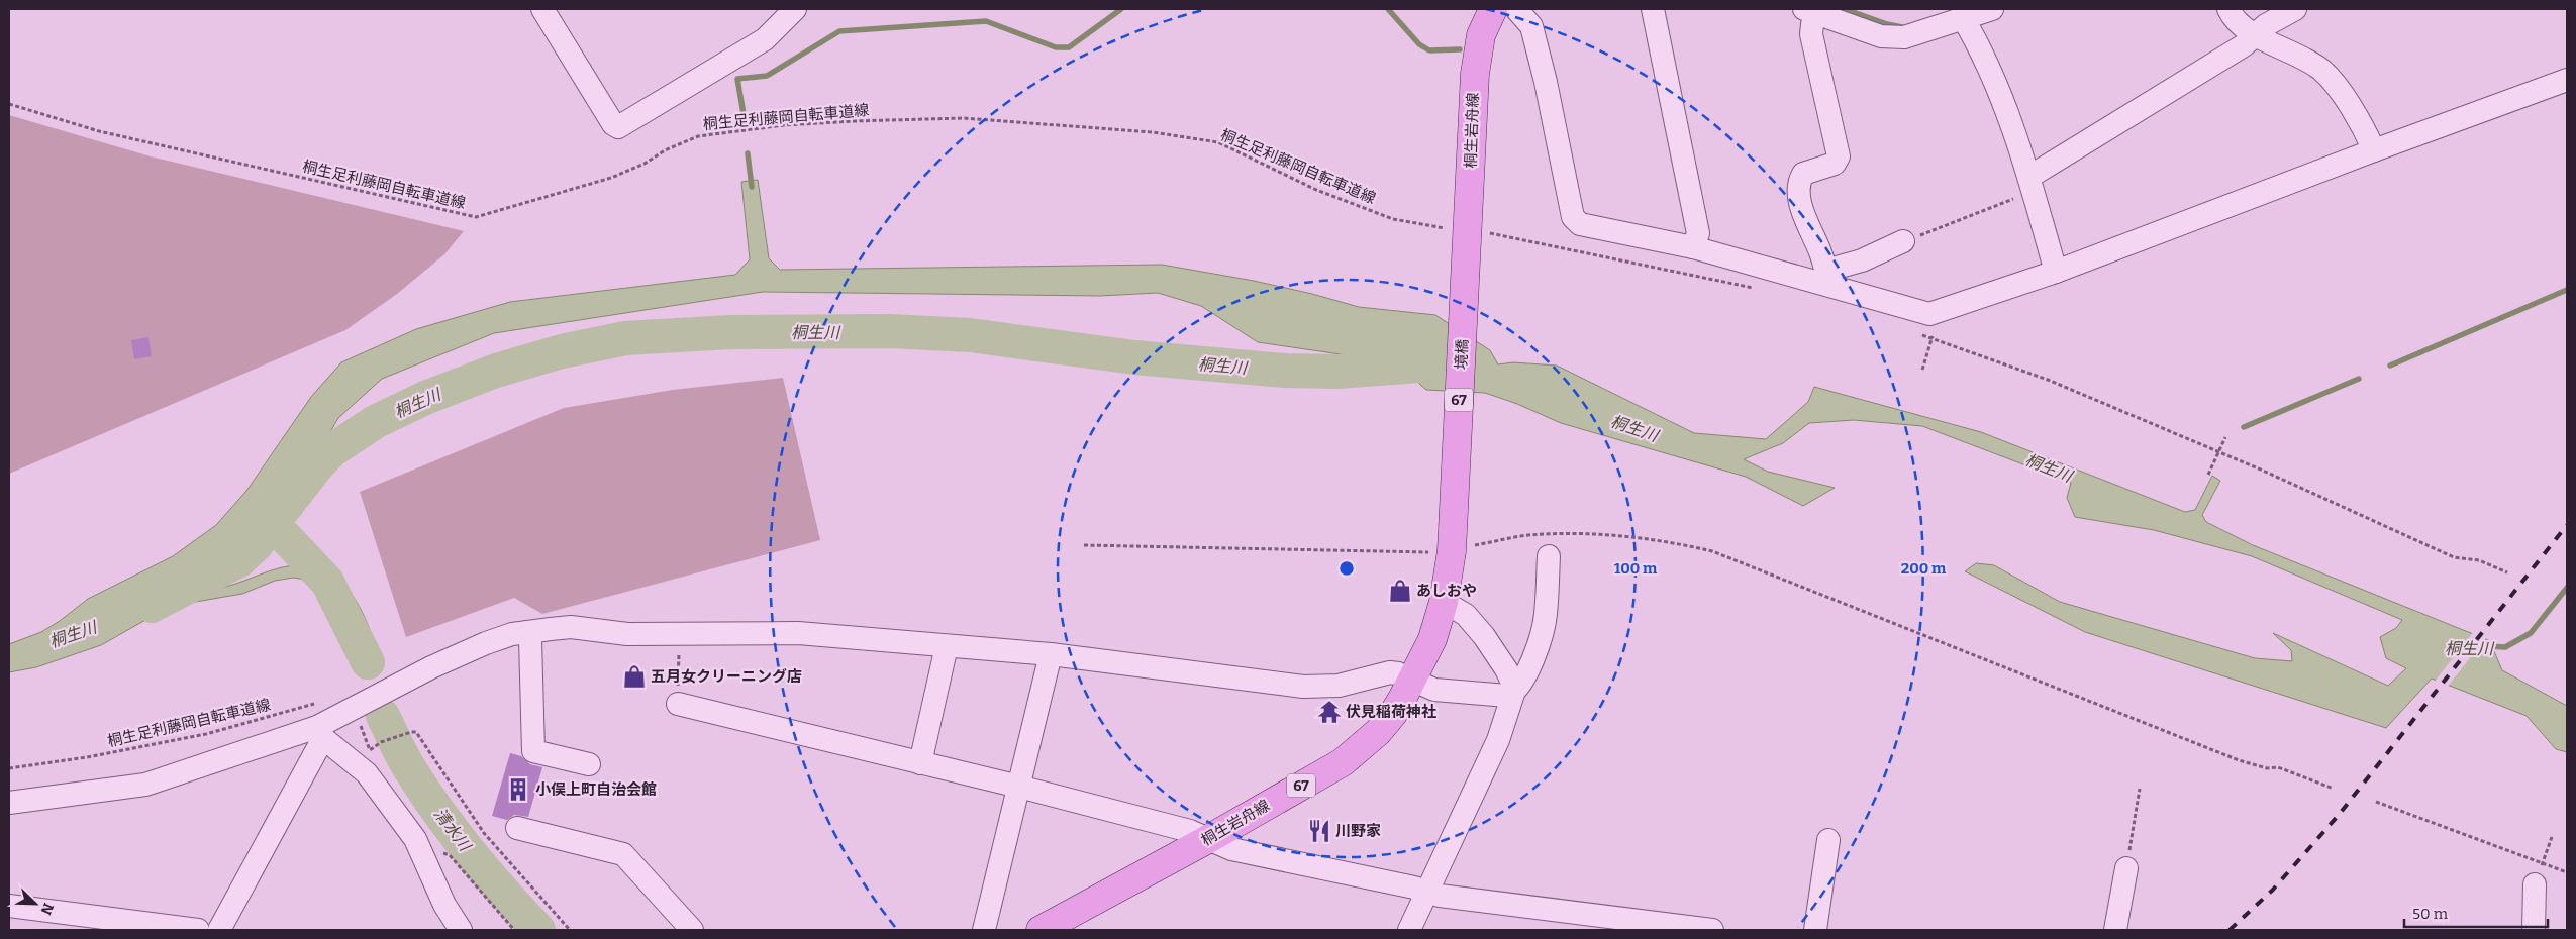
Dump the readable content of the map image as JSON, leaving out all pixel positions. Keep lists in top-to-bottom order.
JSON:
{
  "streets": {
    "main road": ["桐生岩舟線", "境橋", "67"],
    "path": ["桐生足利藤岡自転車道線"]
  },
  "crossings": [
    ["桐生岩舟線", "境橋"]
  ],
  "water": ["桐生川", "清水川"],
  "places": {
    "shop": ["あしおや", "五月女クリーニング店"],
    "temple": ["伏見稲荷神社"],
    "building": ["小俣上町自治会館"],
    "restaurant": ["川野家"]
  },
  "scale_bar": "50 m",
  "north": "bottom right",
  "rings": ["100 m", "200 m"]
}
